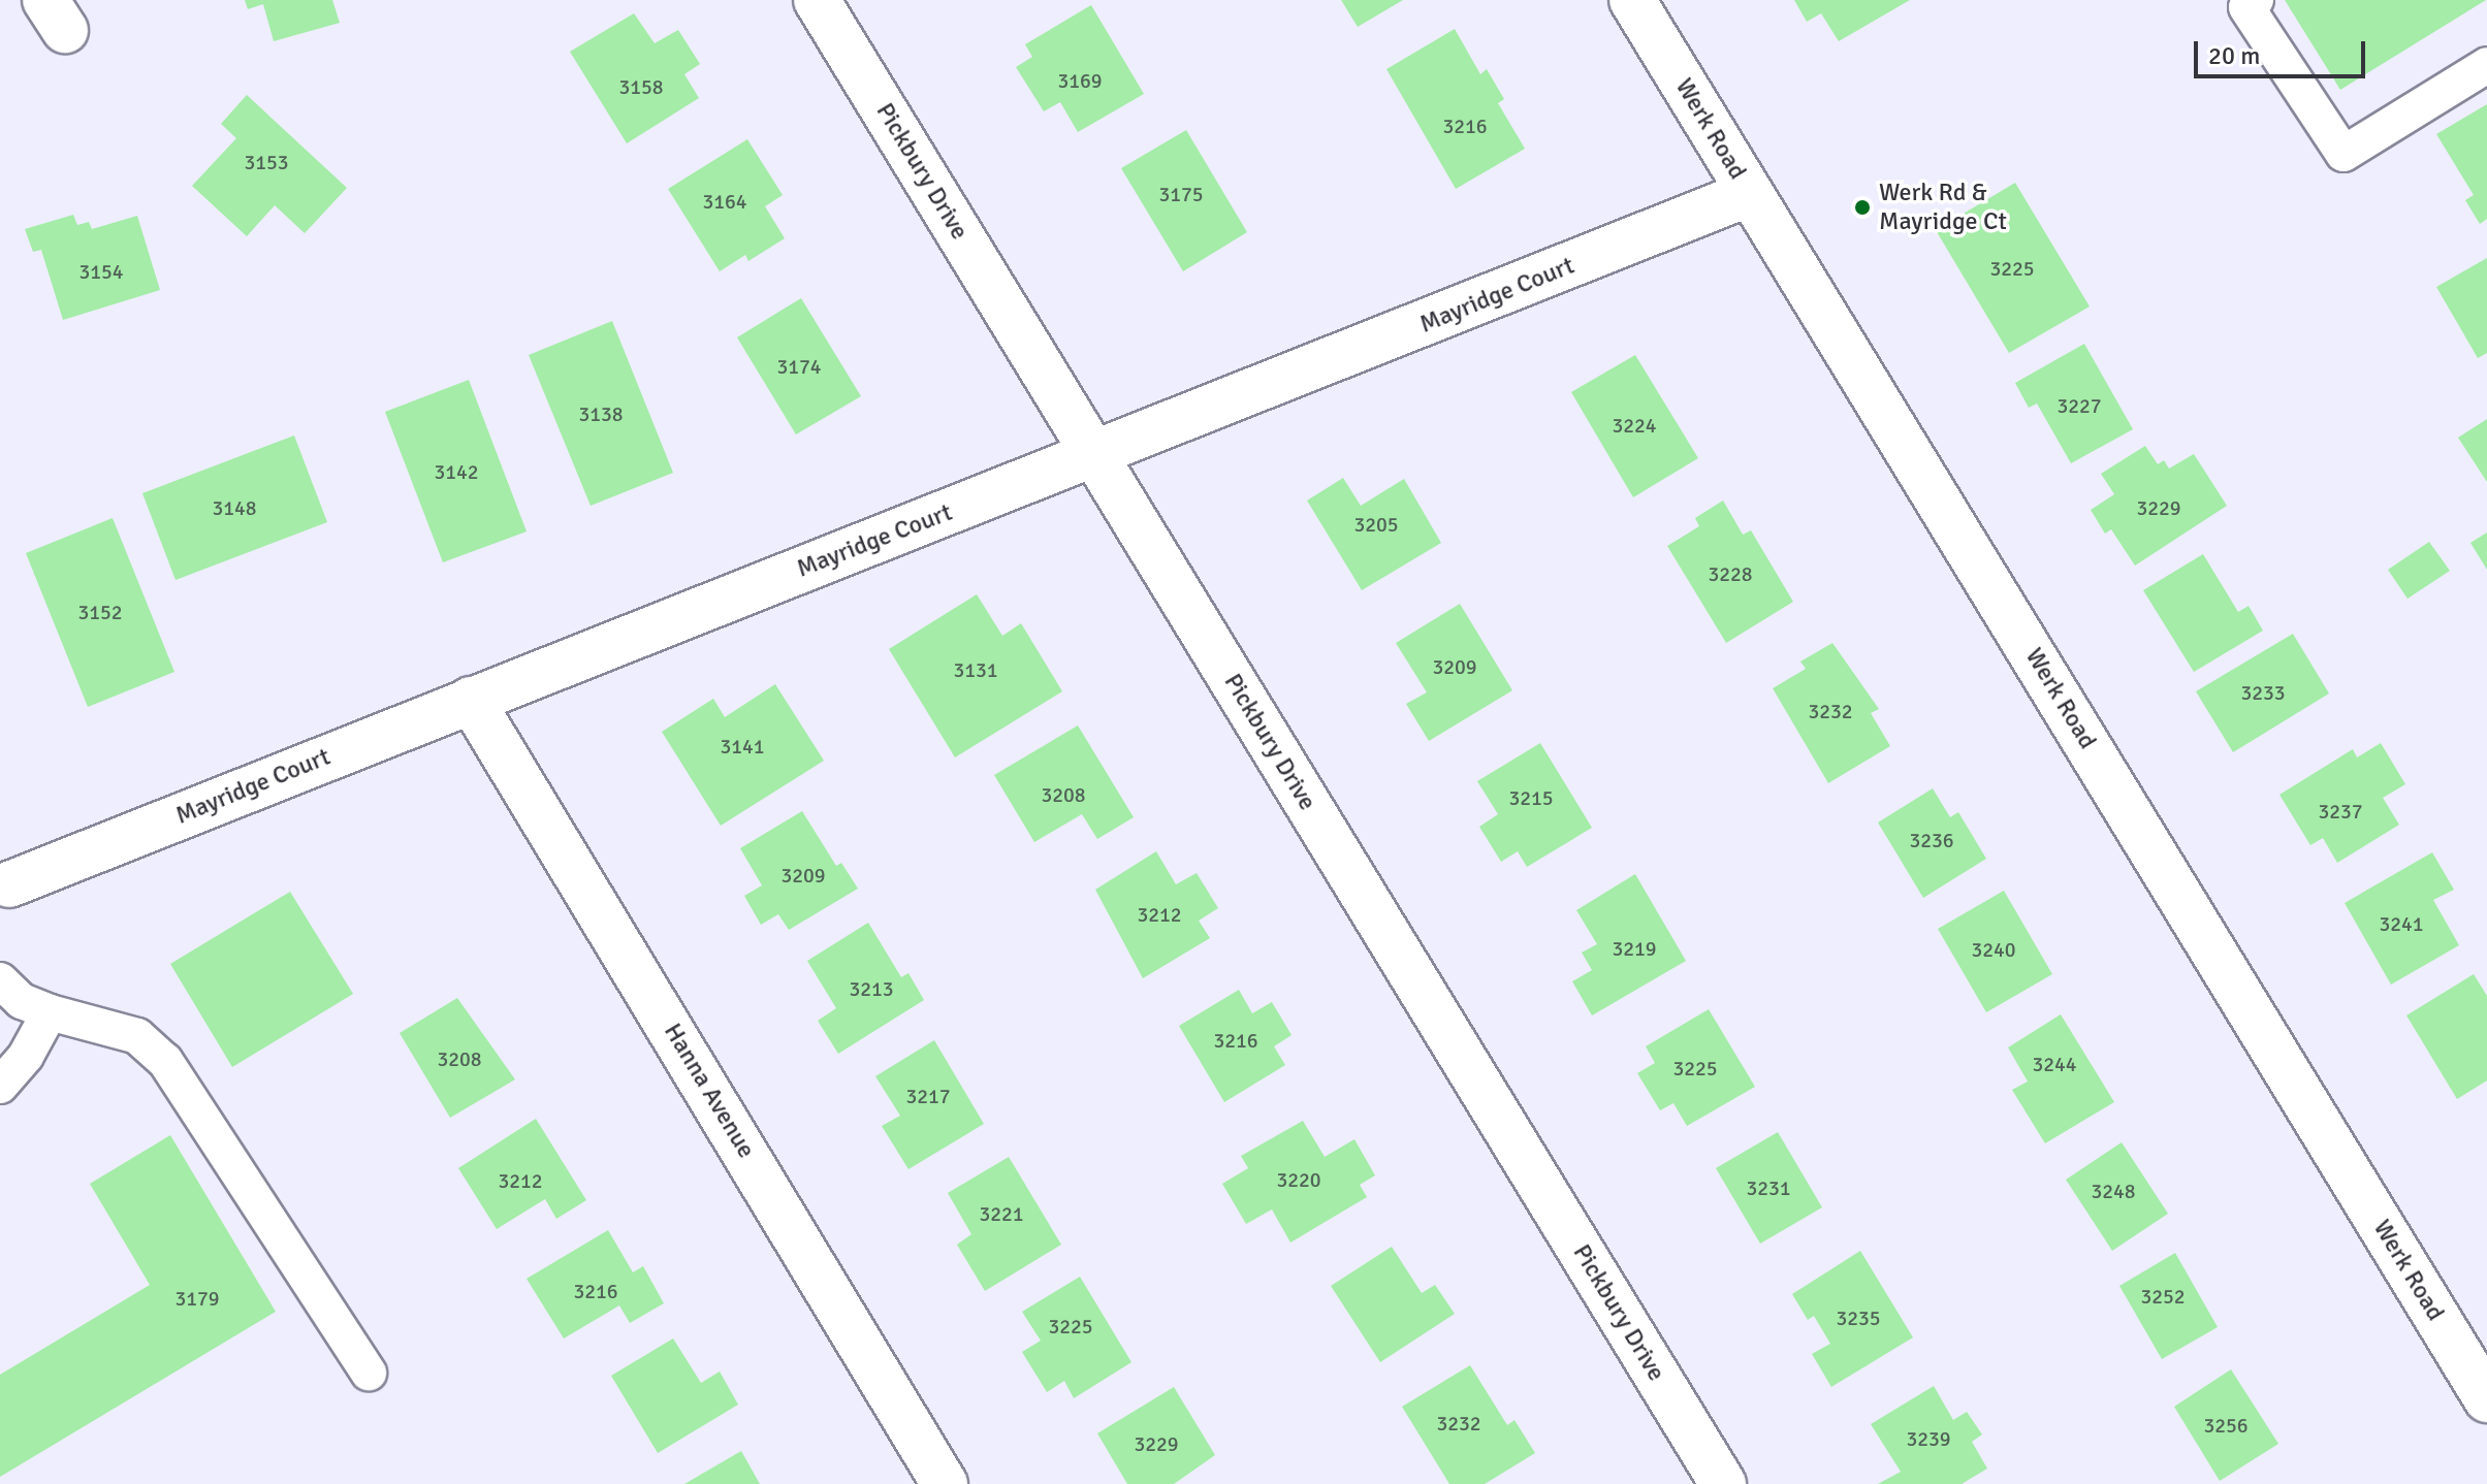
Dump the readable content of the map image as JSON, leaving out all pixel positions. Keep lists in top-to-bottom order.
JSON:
{
  "streets": {
    "street": [
      "Werk Road",
      "Pickbury Drive",
      "Mayridge Court",
      "Hanna Avenue"
    ]
  },
  "crossings": [
    ["Werk Road", "Mayridge Court"],
    ["Pickbury Drive", "Mayridge Court"],
    ["Mayridge Court", "Hanna Avenue"]
  ],
  "places": ["Werk Rd & Mayridge Ct"],
  "house_numbers": [
    "3169",
    "3158",
    "3216",
    "3153",
    "3175",
    "3164",
    "3225",
    "3154",
    "3174",
    "3227",
    "3138",
    "3224",
    "3142",
    "3148",
    "3229",
    "3205",
    "3228",
    "3152",
    "3209",
    "3131",
    "3233",
    "3232",
    "3141",
    "3208",
    "3215",
    "3237",
    "3236",
    "3209",
    "3212",
    "3241",
    "3219",
    "3240",
    "3213",
    "3216",
    "3208",
    "3244",
    "3225",
    "3217",
    "3220",
    "3212",
    "3231",
    "3248",
    "3221",
    "3216",
    "3252",
    "3179",
    "3235",
    "3225",
    "3232",
    "3256",
    "3239",
    "3229"
  ],
  "scale_bar": "20 m"
}
